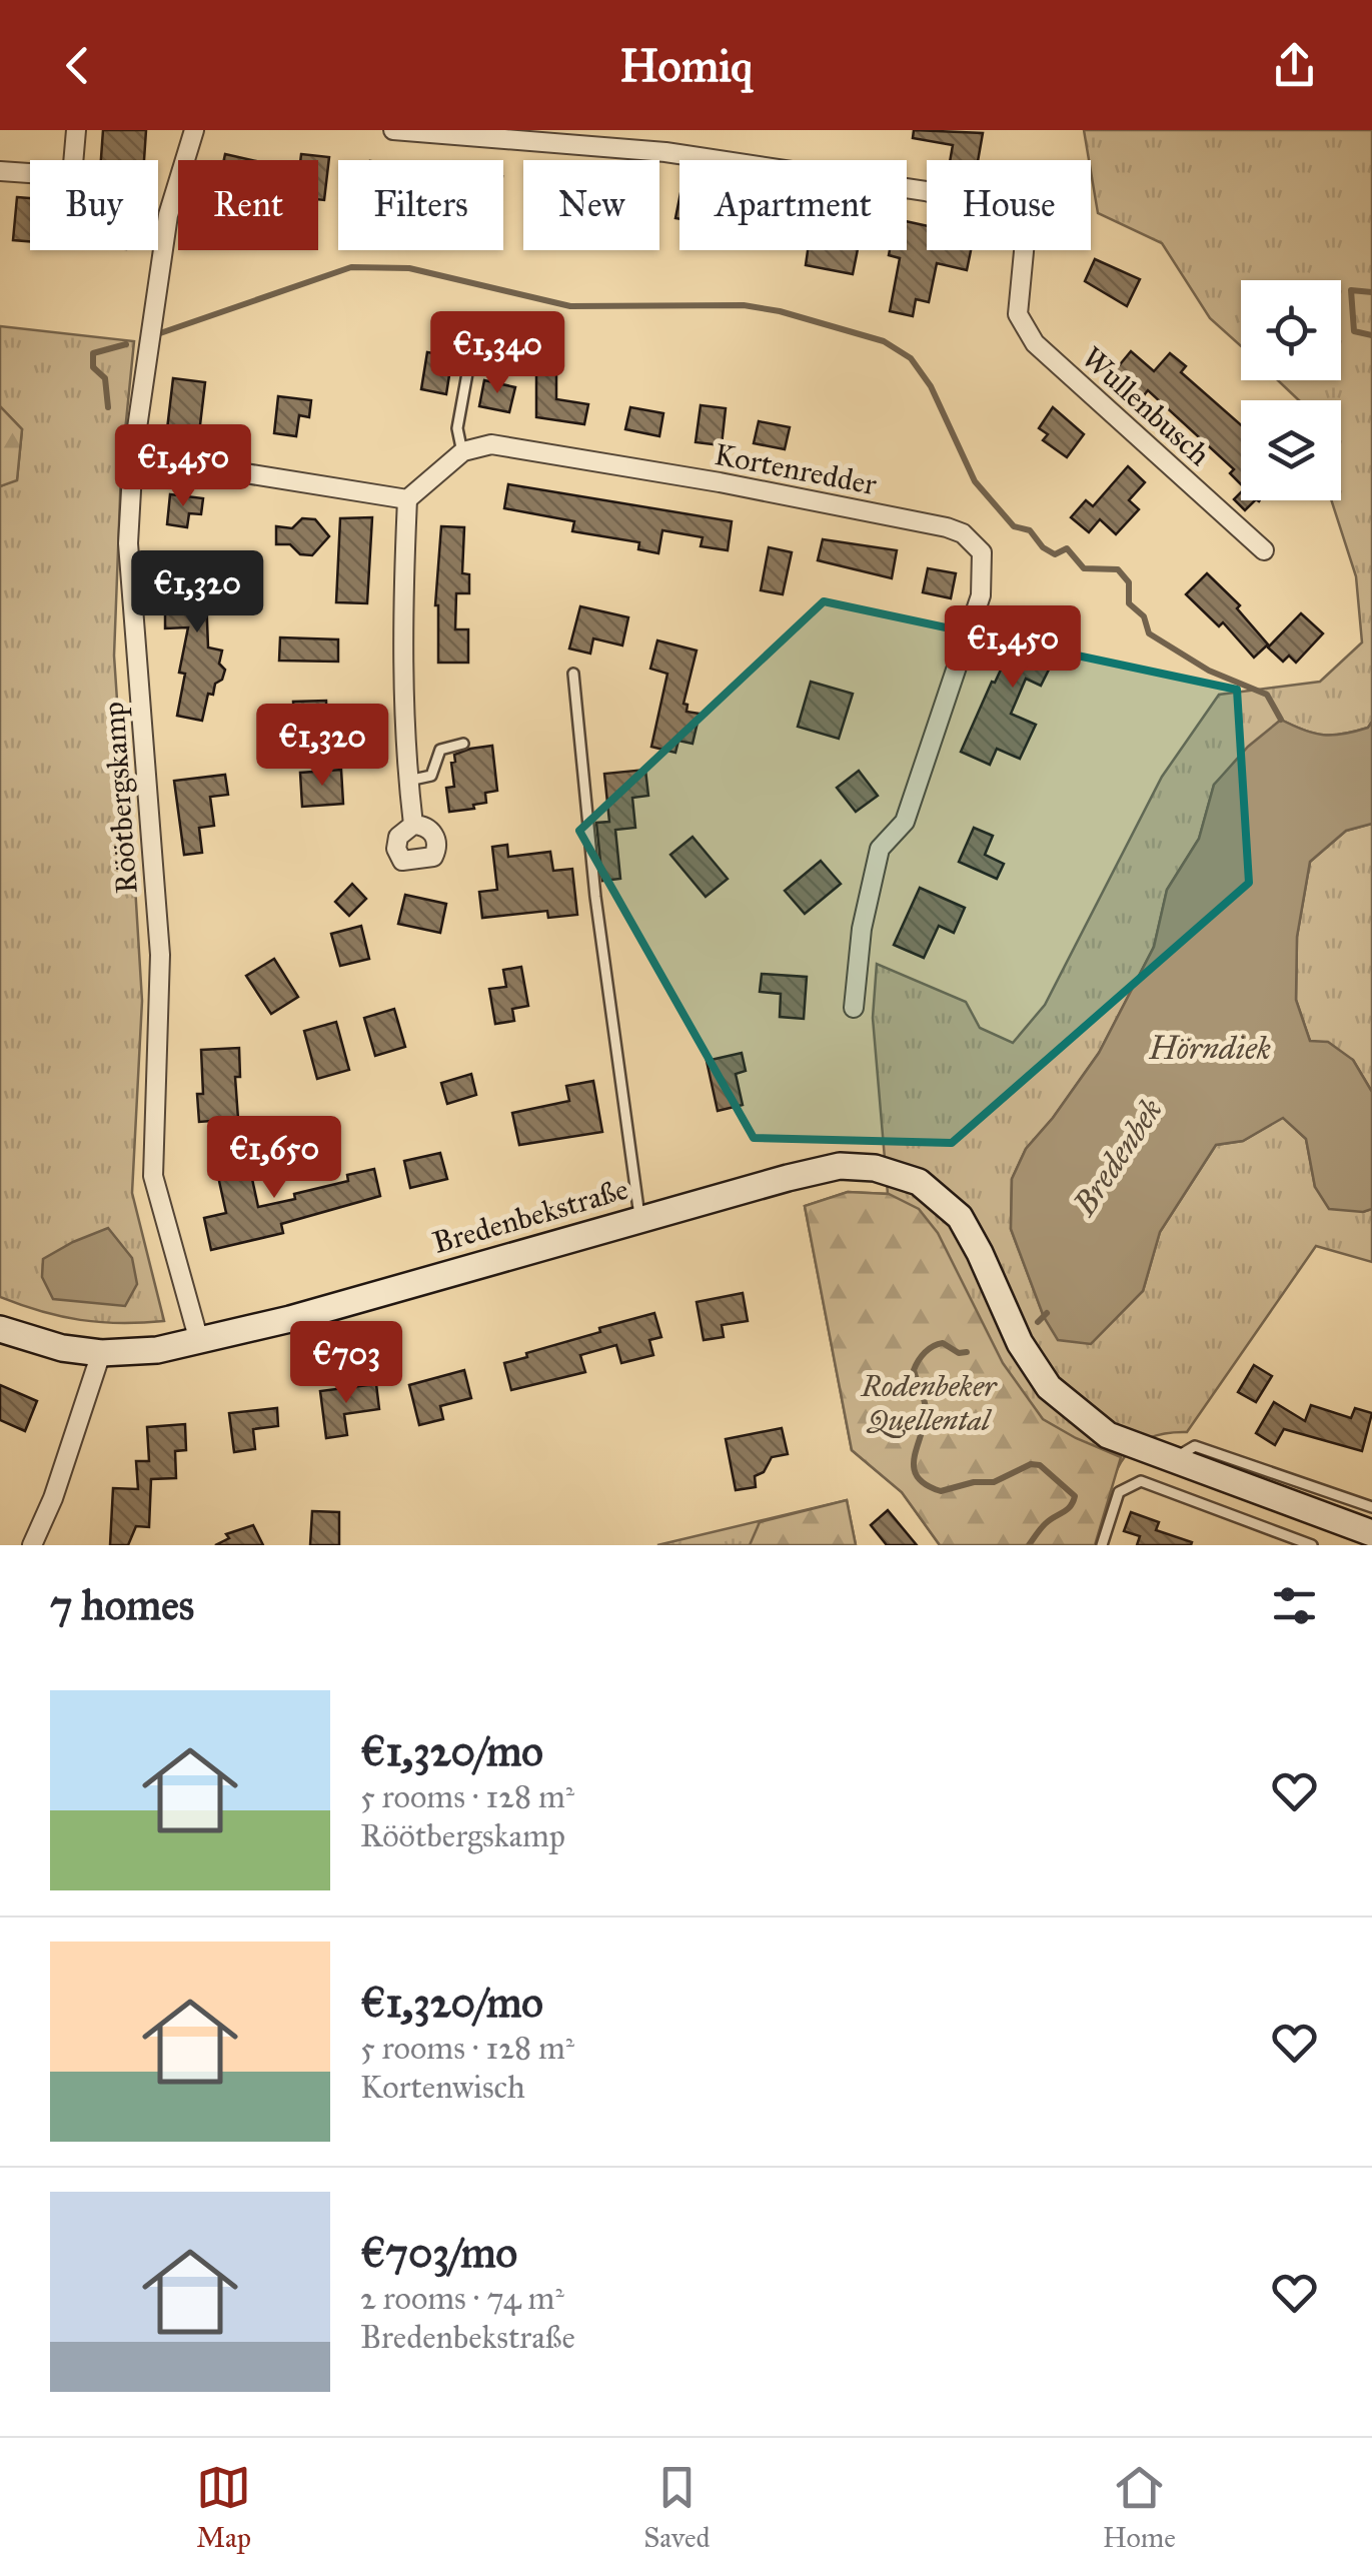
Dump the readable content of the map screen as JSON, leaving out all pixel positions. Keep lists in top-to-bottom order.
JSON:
{
  "streets": {
    "street": [
      "Wullenbusch",
      "Kortenredder",
      "Röötbergskamp",
      "Bredenbekstraße"
    ]
  },
  "crossings": [
    ["Röötbergskamp", "Bredenbekstraße"]
  ],
  "water": ["Hörndiek", "Bredenbek"],
  "parks": ["Rodenbeker Quellental"],
  "page": {
    "header": "Homiq",
    "chip": [
      "Buy",
      "Rent",
      "Filters",
      "New",
      "Apartment",
      "House"
    ],
    "price": [
      "€1,340",
      "€1,450",
      "€1,320",
      "€1,450",
      "€1,320",
      "€1,650",
      "€703"
    ],
    "heading": "7 homes",
    "list": [
      {
        "name": "€1,320/mo",
        "note": "5 rooms · 128 m² · Röötbergskamp"
      },
      {
        "name": "€1,320/mo",
        "note": "5 rooms · 128 m² · Kortenwisch"
      },
      {
        "name": "€703/mo",
        "note": "2 rooms · 74 m² · Bredenbekstraße"
      }
    ],
    "tabs": ["Map", "Saved", "Home"]
  }
}
